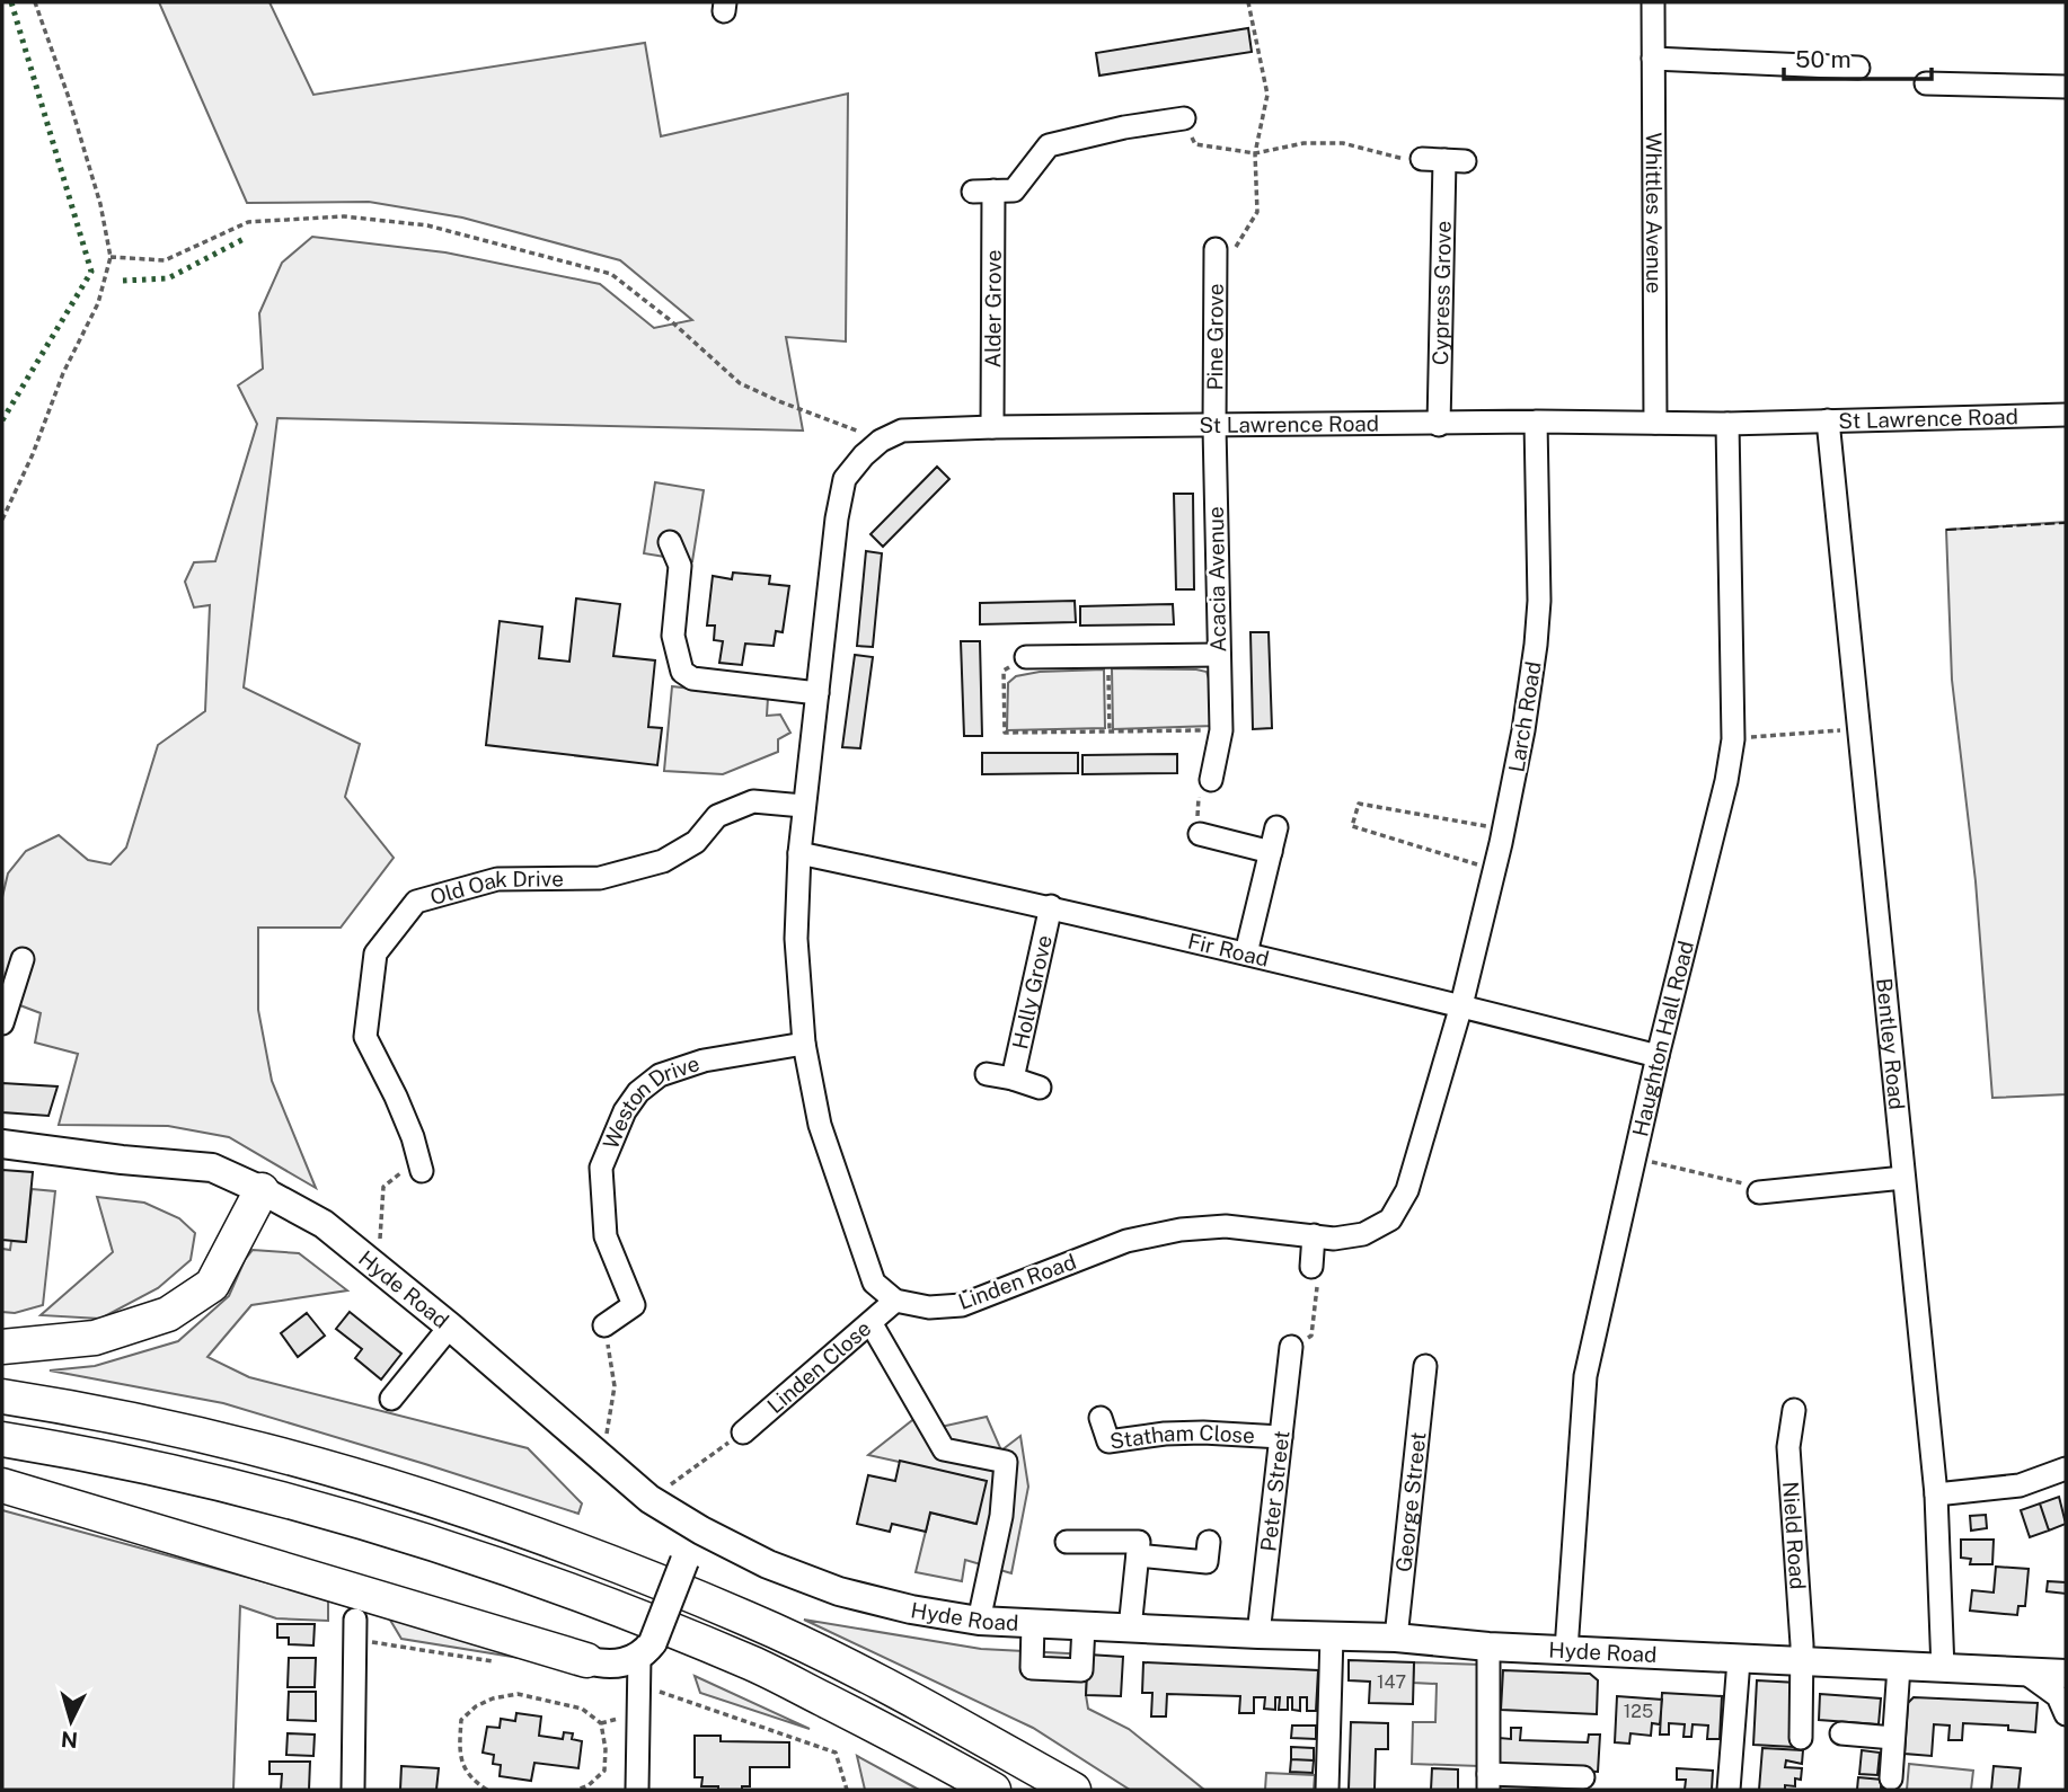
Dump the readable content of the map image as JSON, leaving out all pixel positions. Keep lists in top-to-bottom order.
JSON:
{
  "streets": {
    "main road": ["Hyde Road"],
    "street": [
      "Whittles Avenue",
      "Cypress Grove",
      "Alder Grove",
      "Pine Grove",
      "St Lawrence Road",
      "Acacia Avenue",
      "Larch Road",
      "Old Oak Drive",
      "Fir Road",
      "Holly Grove",
      "Haughton Hall Road",
      "Bentley Road",
      "Weston Drive",
      "Linden Road",
      "Linden Close",
      "Statham Close",
      "Peter Street",
      "George Street",
      "Nield Road"
    ]
  },
  "crossings": [
    ["Whittles Avenue", "St Lawrence Road"],
    ["Cypress Grove", "St Lawrence Road"],
    ["Alder Grove", "St Lawrence Road"],
    ["Pine Grove", "St Lawrence Road"],
    ["Pine Grove", "Acacia Avenue"],
    ["St Lawrence Road", "Acacia Avenue"],
    ["St Lawrence Road", "Larch Road"],
    ["St Lawrence Road", "Haughton Hall Road"],
    ["St Lawrence Road", "Bentley Road"],
    ["Larch Road", "Fir Road"],
    ["Larch Road", "Linden Road"],
    ["Fir Road", "Holly Grove"],
    ["Fir Road", "Haughton Hall Road"],
    ["Fir Road", "Linden Road"],
    ["Haughton Hall Road", "Hyde Road"],
    ["Bentley Road", "Hyde Road"],
    ["Linden Road", "Linden Close"],
    ["Hyde Road", "Peter Street"],
    ["Hyde Road", "George Street"],
    ["Hyde Road", "Nield Road"],
    ["Statham Close", "Peter Street"]
  ],
  "house_numbers": ["147", "125"],
  "scale_bar": "50 m",
  "north": "bottom"
}
